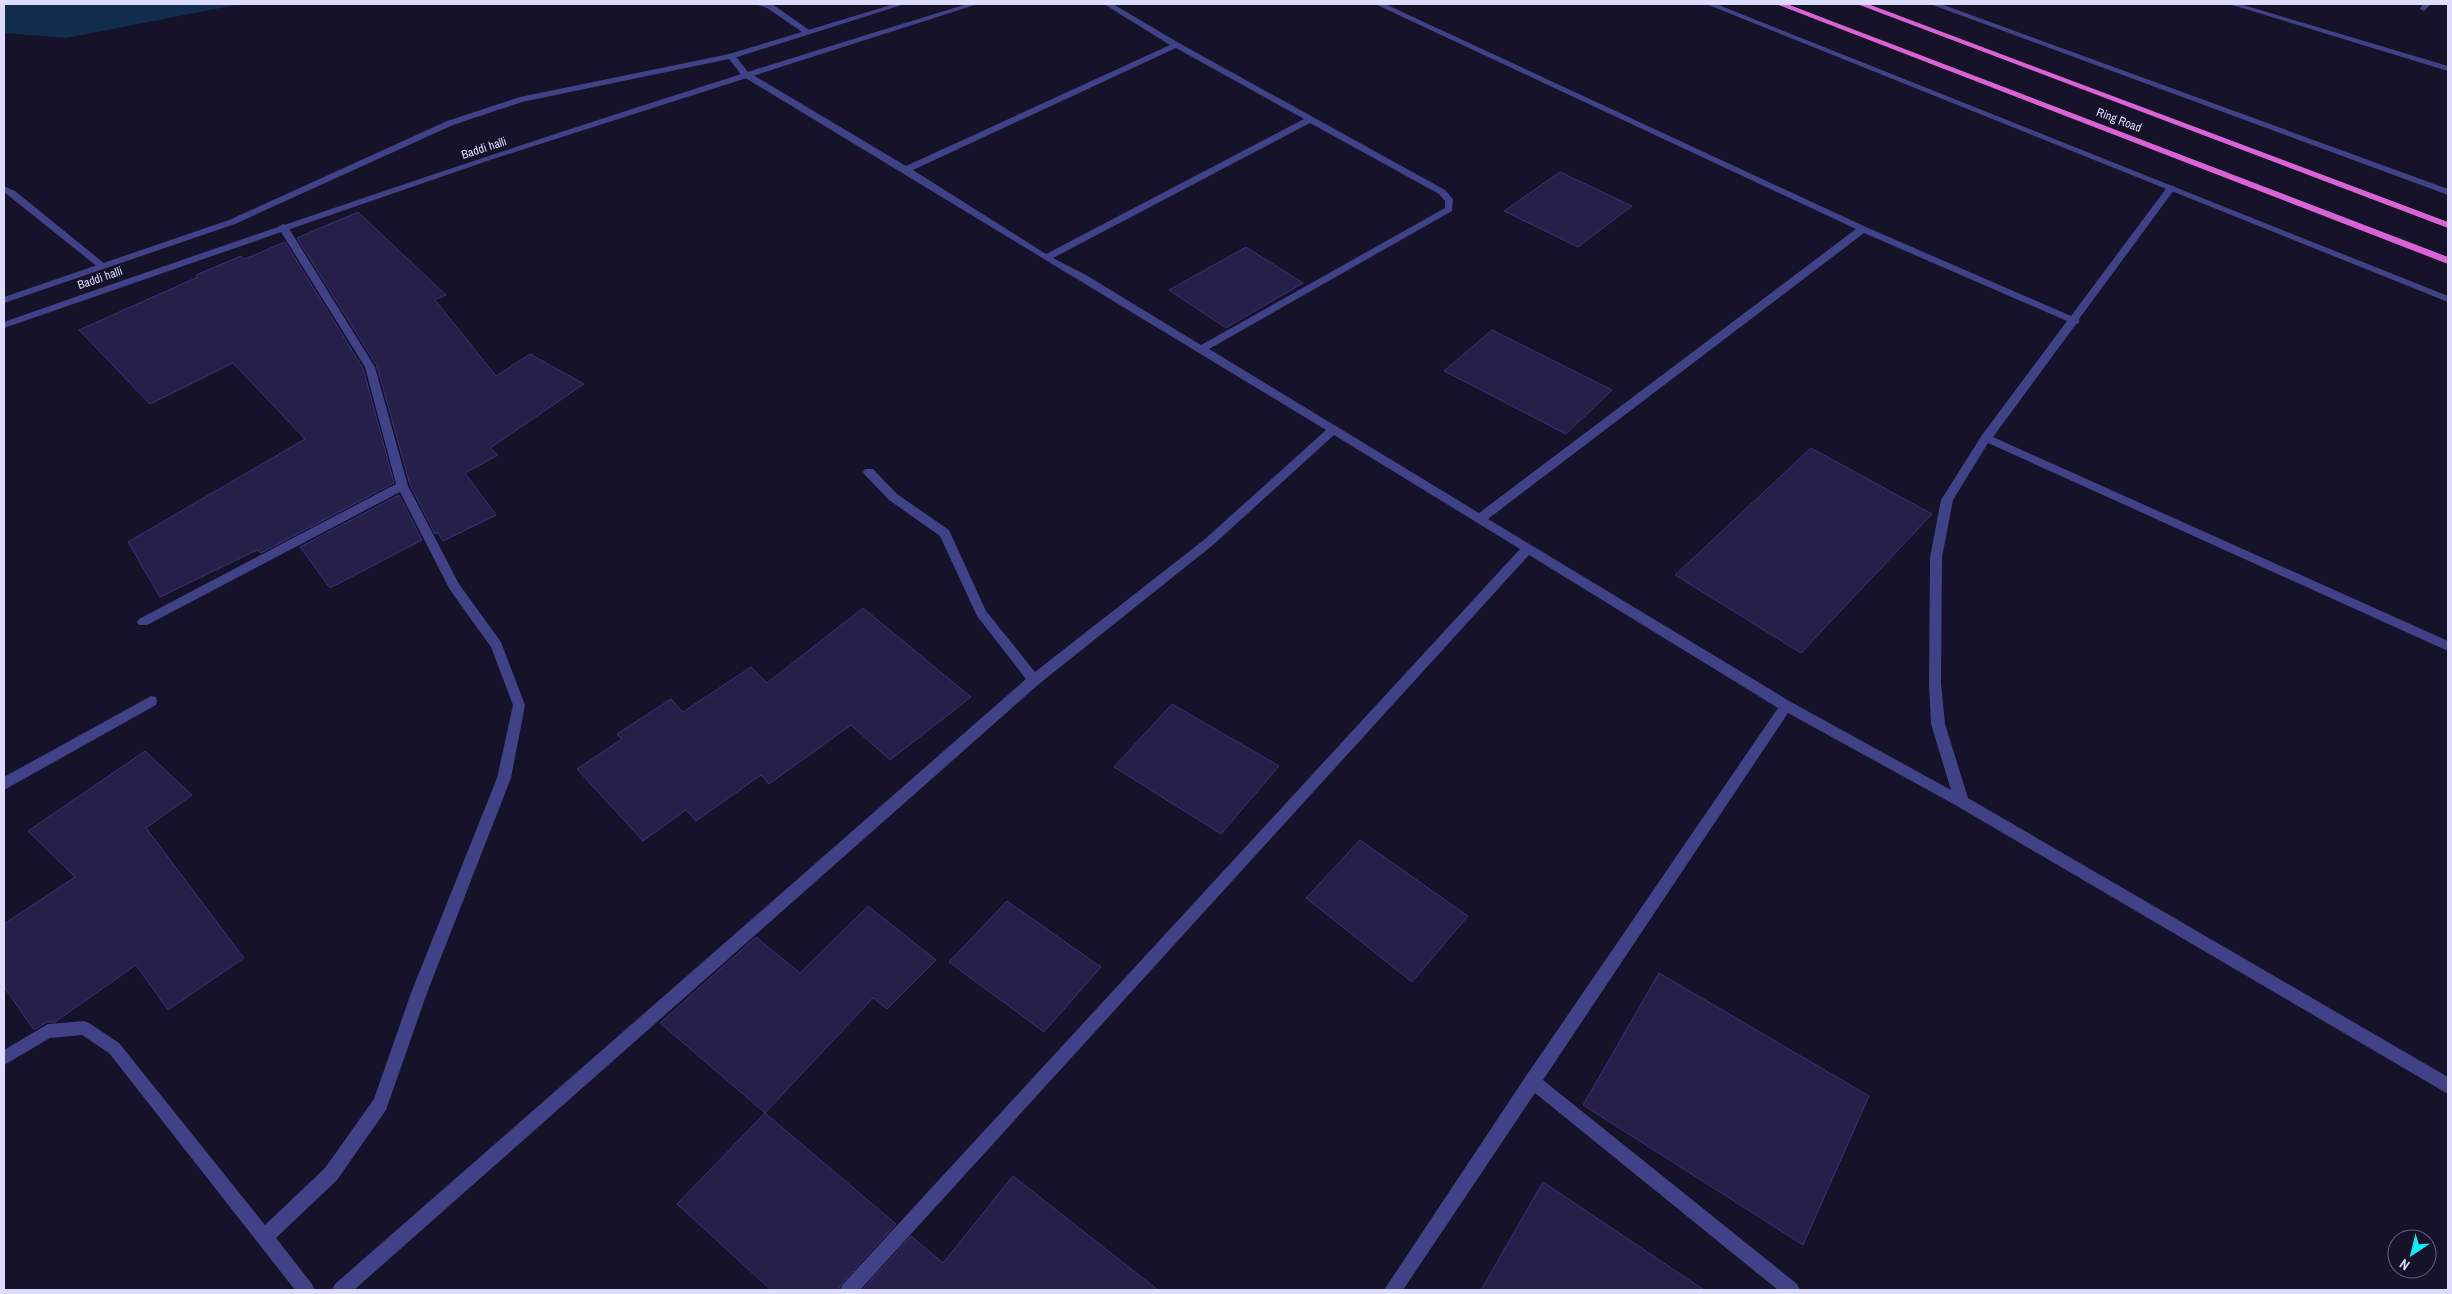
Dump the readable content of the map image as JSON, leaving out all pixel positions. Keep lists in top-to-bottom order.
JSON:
{
  "streets": {
    "highway": ["Ring Road"],
    "street": ["Baddi halli"]
  },
  "north": "bottom left"
}
